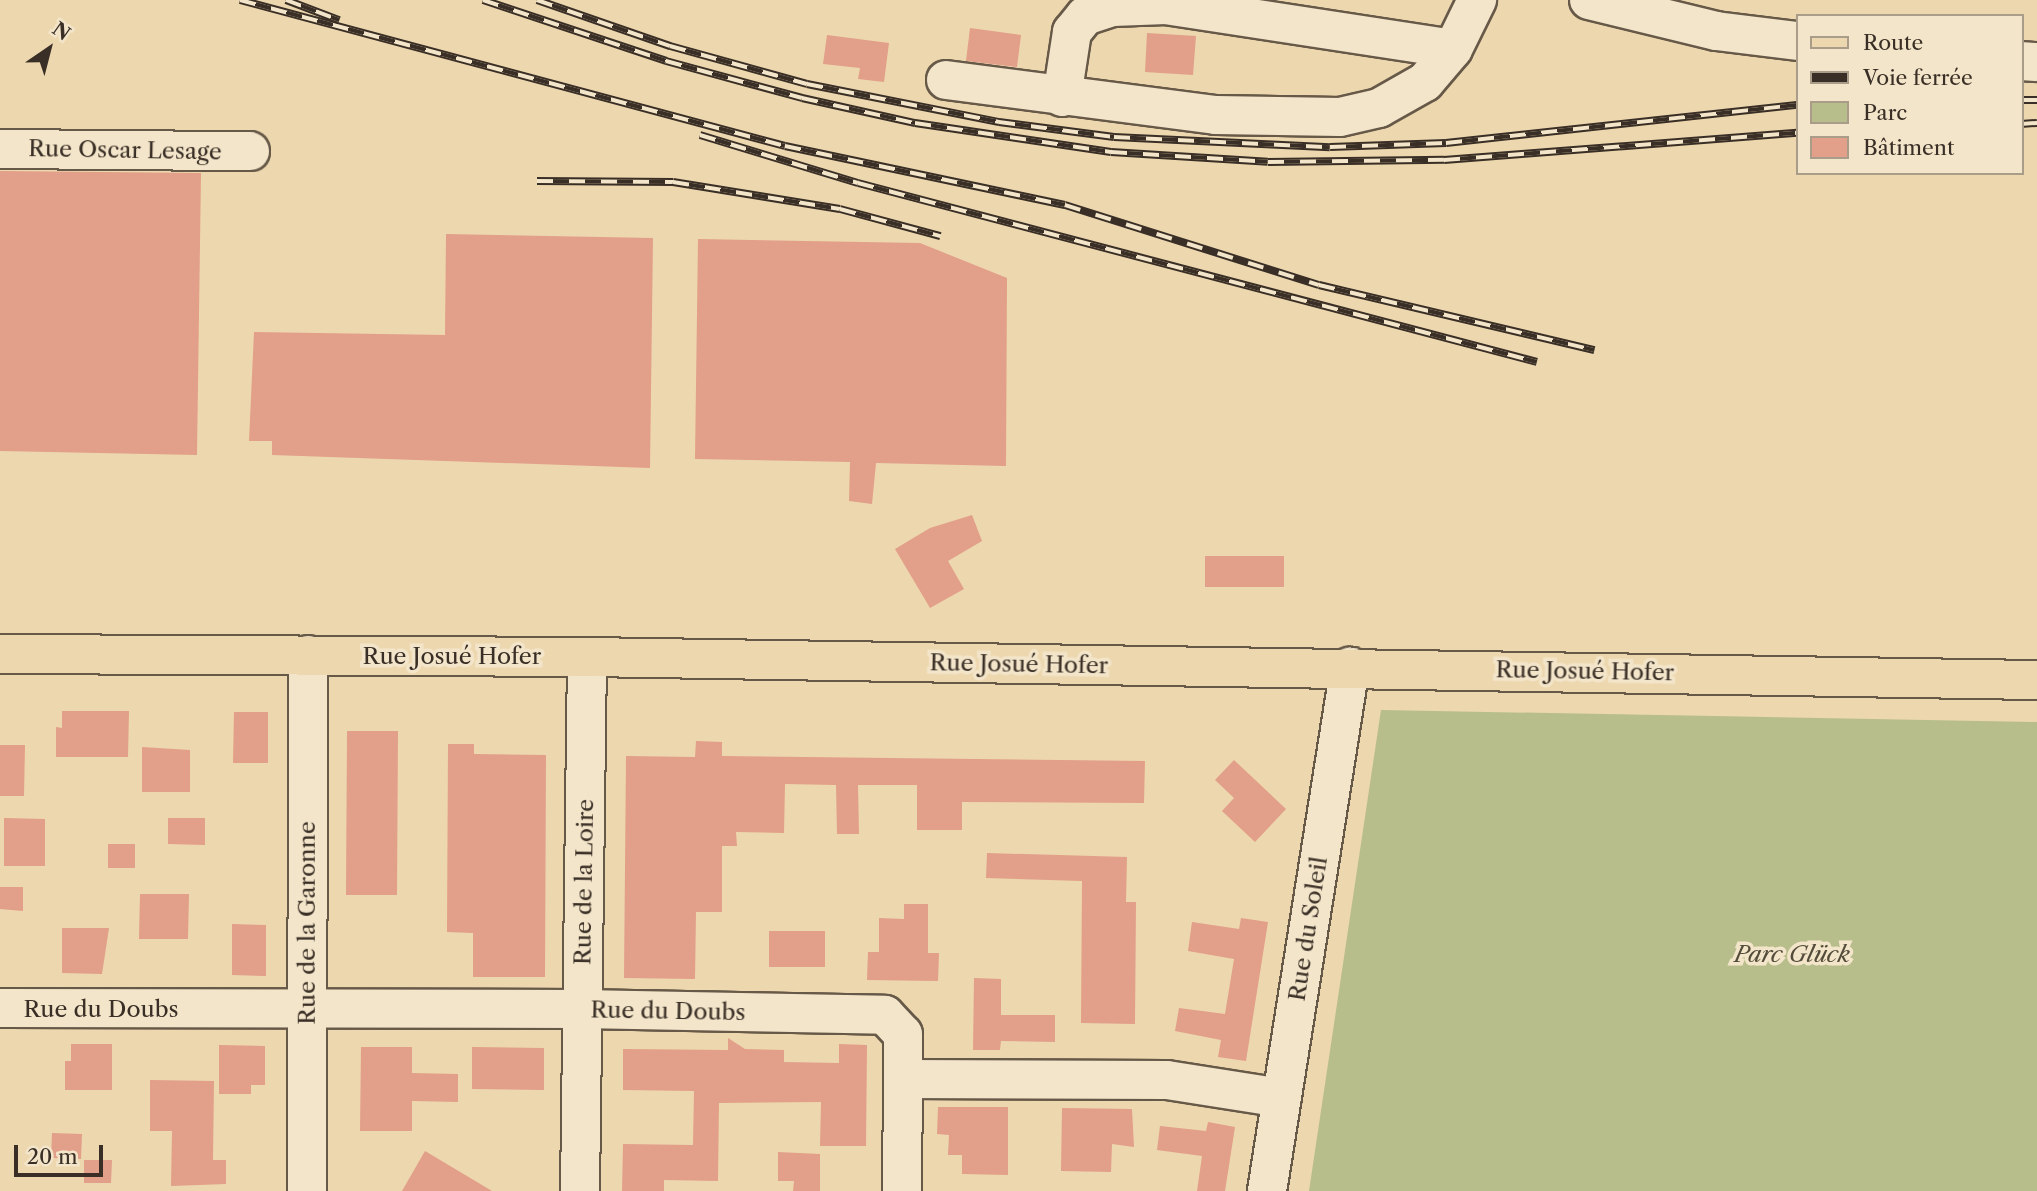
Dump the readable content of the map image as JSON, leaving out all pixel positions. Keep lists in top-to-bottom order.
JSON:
{
  "streets": {
    "main road": ["Rue Josué Hofer"],
    "street": [
      "Rue Oscar Lesage",
      "Rue de la Loire",
      "Rue de la Garonne",
      "Rue du Soleil",
      "Rue du Doubs"
    ]
  },
  "crossings": [
    ["Rue Josué Hofer", "Rue de la Loire"],
    ["Rue Josué Hofer", "Rue de la Garonne"],
    ["Rue Josué Hofer", "Rue du Soleil"],
    ["Rue de la Loire", "Rue du Doubs"],
    ["Rue de la Garonne", "Rue du Doubs"]
  ],
  "parks": ["Parc Glück"],
  "legend": [
    "Route",
    "Voie ferrée",
    "Parc",
    "Bâtiment"
  ],
  "scale_bar": "20 m",
  "north": "top right"
}
